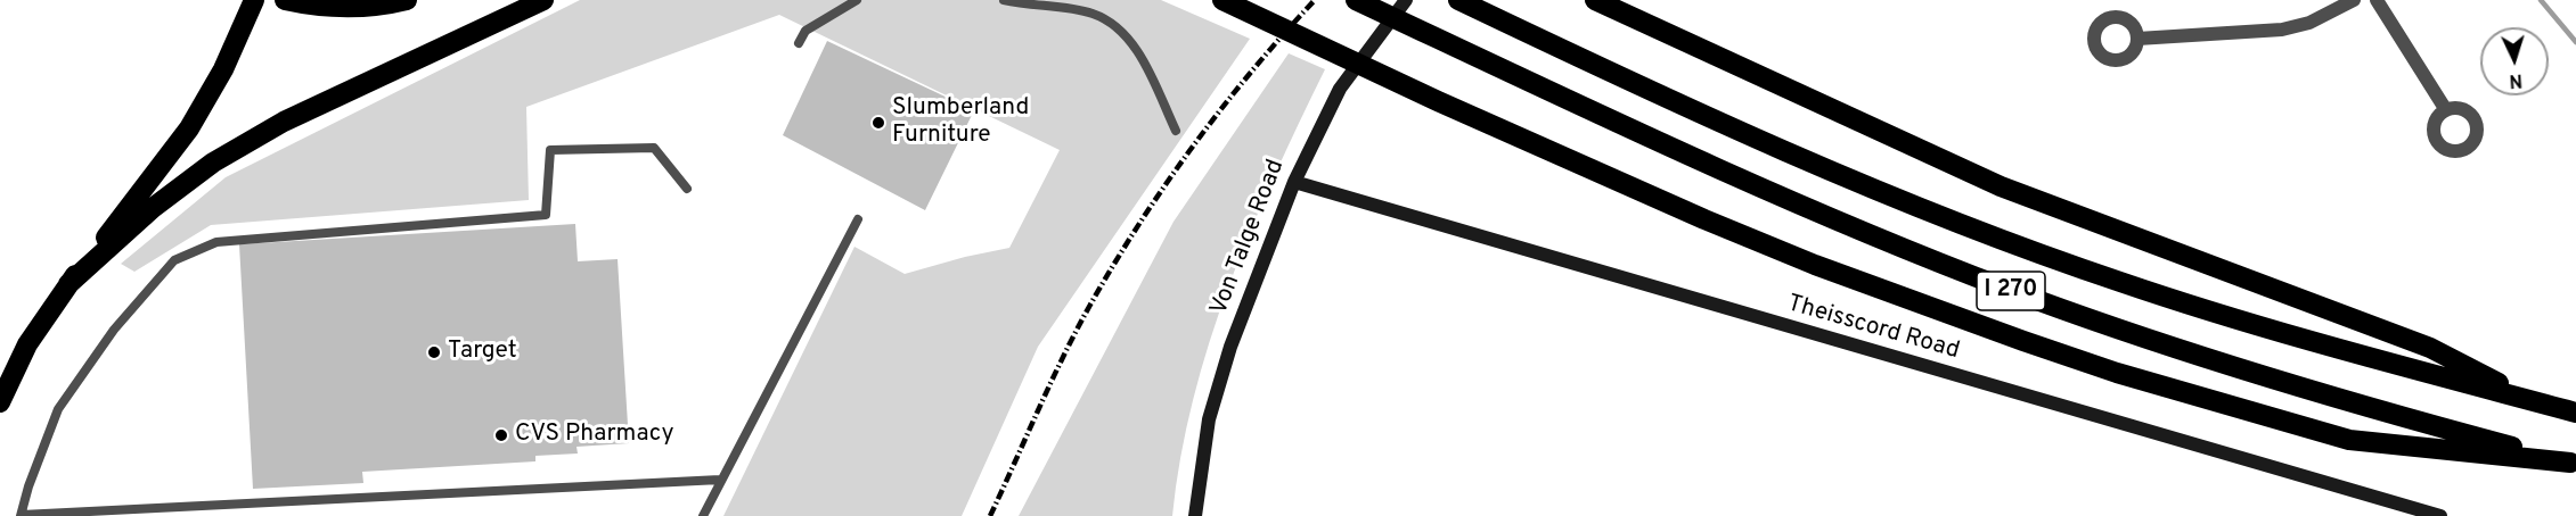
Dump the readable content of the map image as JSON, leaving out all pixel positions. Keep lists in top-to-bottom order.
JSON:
{
  "streets": {
    "highway": ["I 270"],
    "street": ["Von Talge Road", "Theisscord Road"]
  },
  "crossings": [
    ["Von Talge Road", "Theisscord Road"]
  ],
  "places": ["Slumberland Furniture", "Target", "CVS Pharmacy"],
  "north": "bottom"
}
